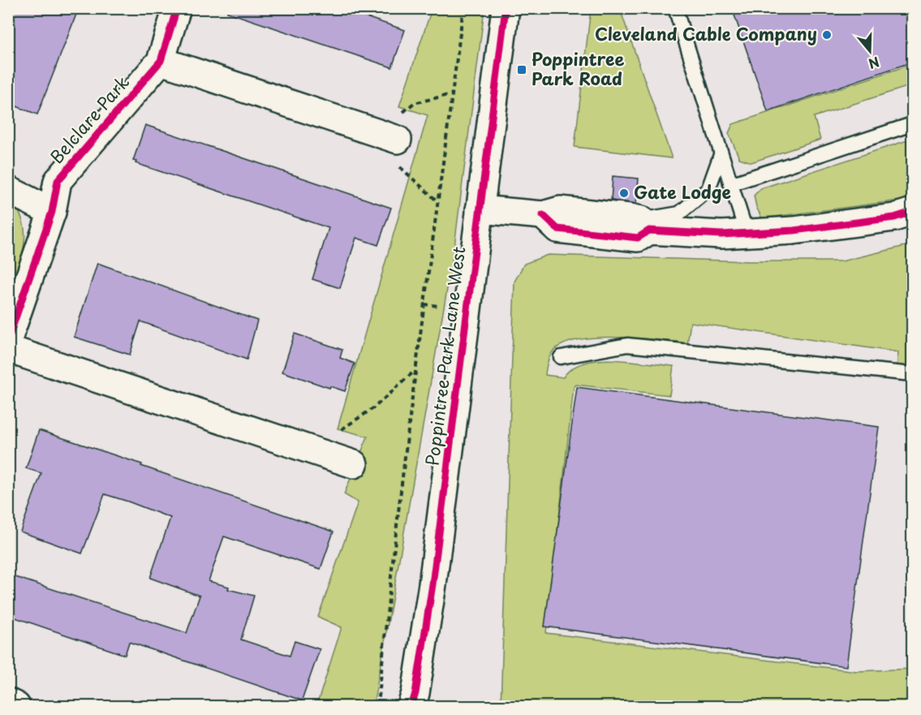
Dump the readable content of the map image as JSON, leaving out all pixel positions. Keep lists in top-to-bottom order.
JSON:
{
  "streets": {
    "street": ["Belclare Park", "Poppintree Park Lane West"]
  },
  "places": {
    "other": ["Cleveland Cable Company", "Gate Lodge"],
    "transit": ["Poppintree Park Road"]
  },
  "north": "bottom"
}
